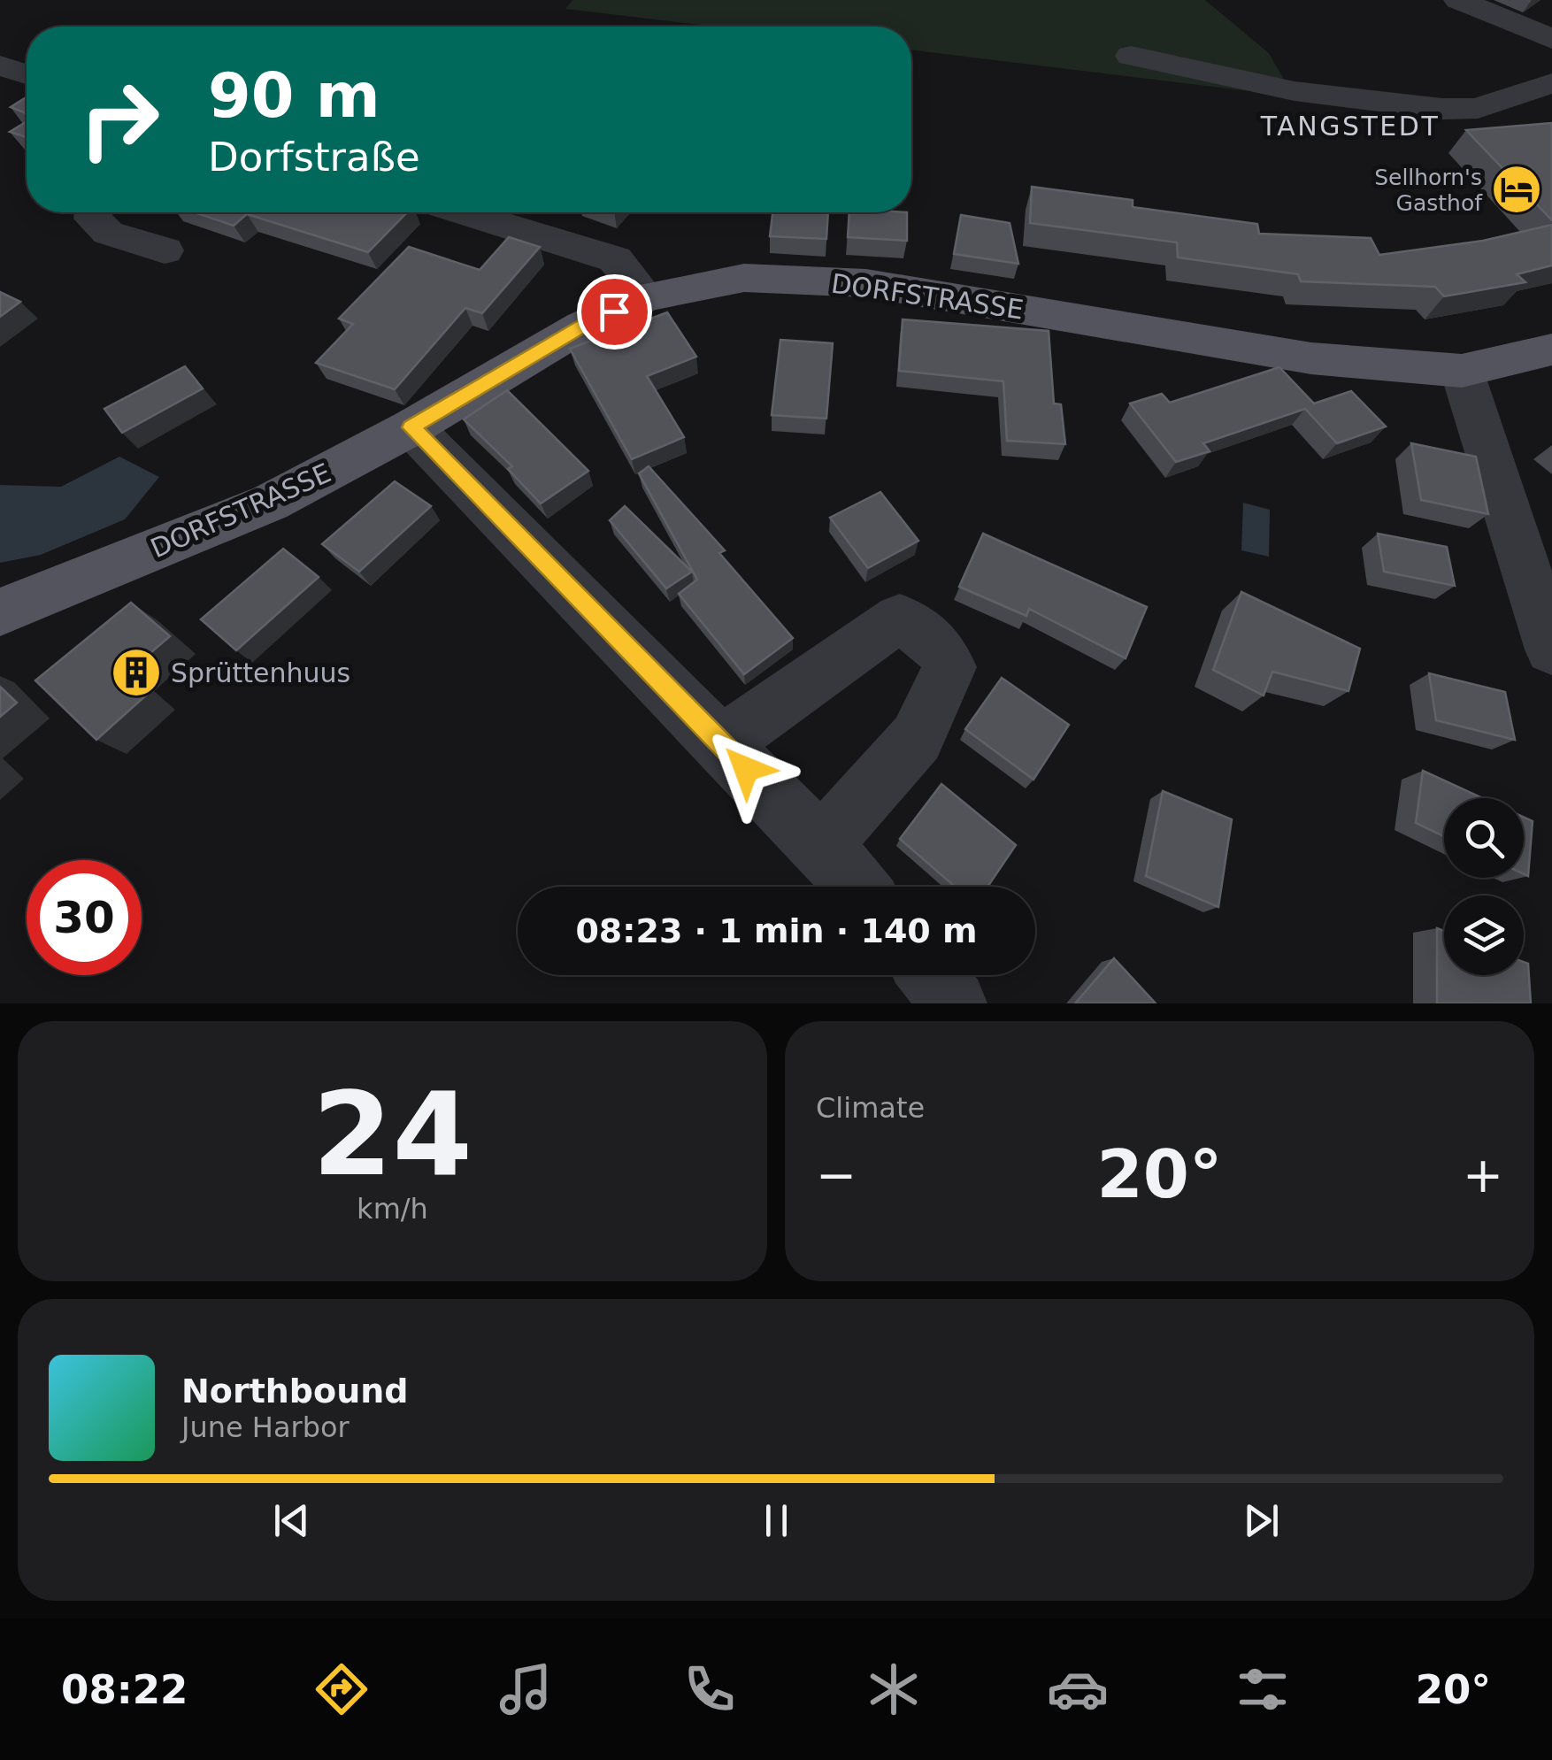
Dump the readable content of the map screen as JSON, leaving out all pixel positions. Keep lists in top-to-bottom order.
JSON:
{
  "streets": {
    "main road": ["DORFSTRASSE"]
  },
  "districts": ["TANGSTEDT"],
  "places": {
    "hotel": ["Sellhorn's Gasthof"],
    "building": ["Sprüttenhuus"]
  },
  "page": {
    "turn": ["90 m", "Dorfstraße"],
    "limit": "30",
    "trip": "08:23 · 1 min · 140 m",
    "tile": [
      ["24", "km/h"],
      "Climate"
    ],
    "heat": ["−", "20°", "+"],
    "song": ["Northbound", "June Harbor"],
    "tabs": ["08:22", "20°"]
  }
}
